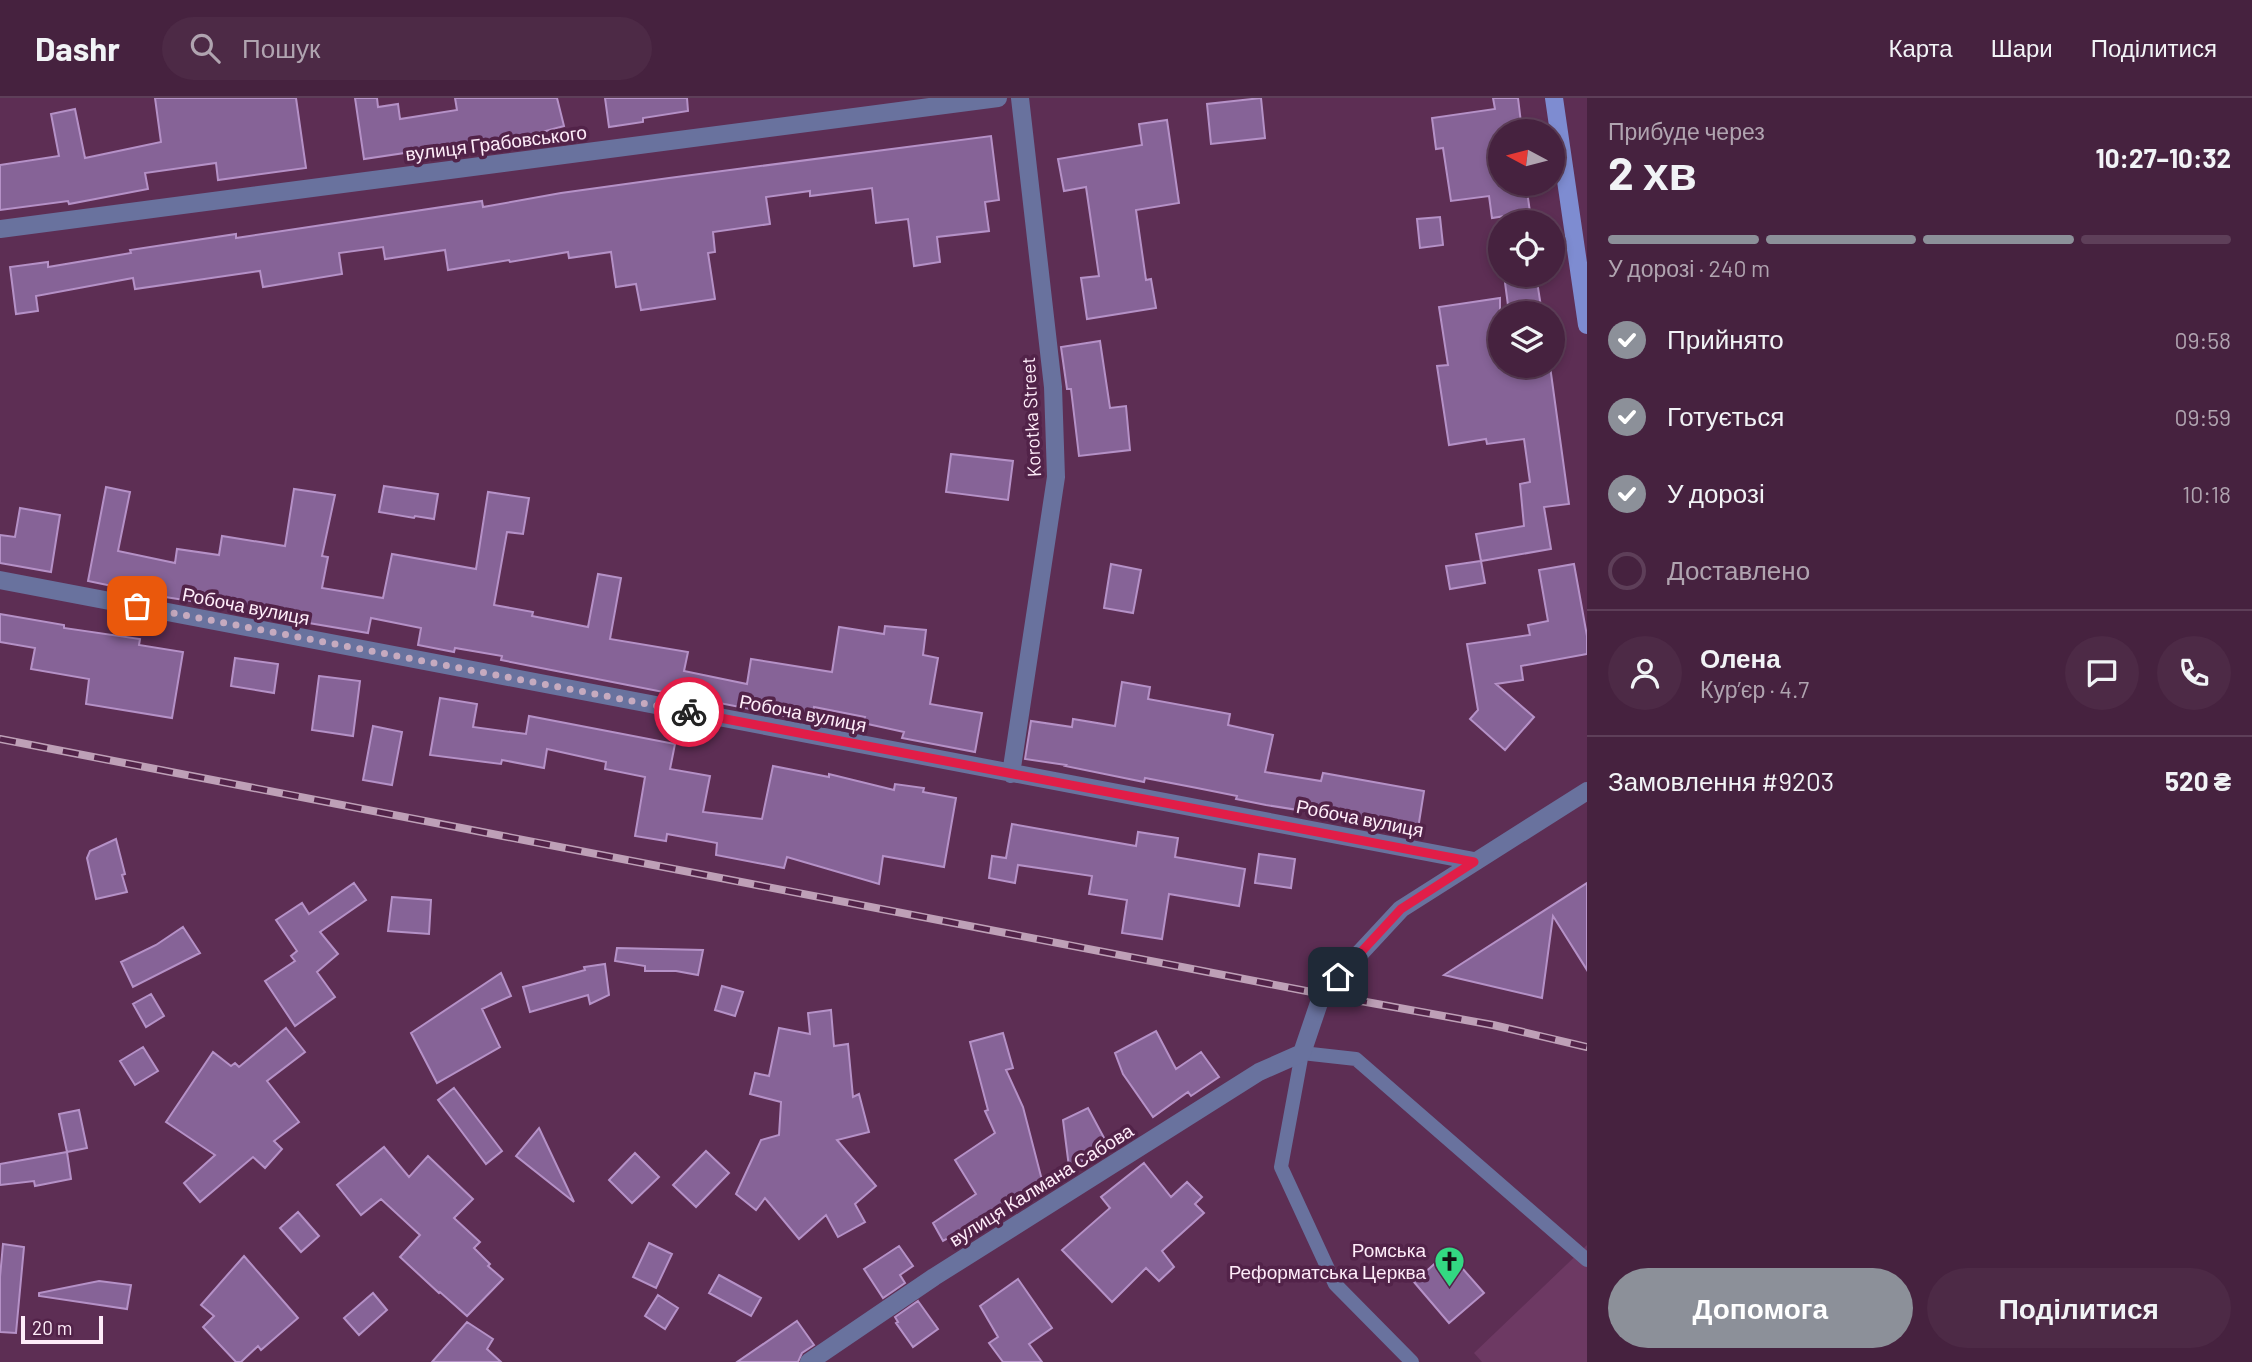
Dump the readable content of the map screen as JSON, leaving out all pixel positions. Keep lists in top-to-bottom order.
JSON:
{
  "streets": {
    "street": [
      "вулиця Грабовського",
      "Korotka Street",
      "Робоча вулиця",
      "вулиця Калмана Сабова"
    ]
  },
  "crossings": [
    ["Korotka Street", "Робоча вулиця"]
  ],
  "places": {
    "church": ["Ромська Реформатська Церква"]
  },
  "scale_bar": "20 m",
  "north": "left",
  "page": {
    "header": "Dashr",
    "search": "Пошук",
    "nav": ["Карта", "Шари", "Поділитися"],
    "heading": ["2 хв", "Прибуде через", "10:27–10:32"],
    "panel": [
      "Олена",
      "Кур’єр · 4.7",
      "Замовлення #9203",
      "520 ₴"
    ],
    "bar": "У дорозі · 240 m",
    "list": [
      ["Прийнято", "09:58"],
      ["Готується", "09:59"],
      ["У дорозі", "10:18"],
      "Доставлено"
    ],
    "buttons": ["Допомога", "Поділитися"],
    "scale": "20 m"
  }
}
